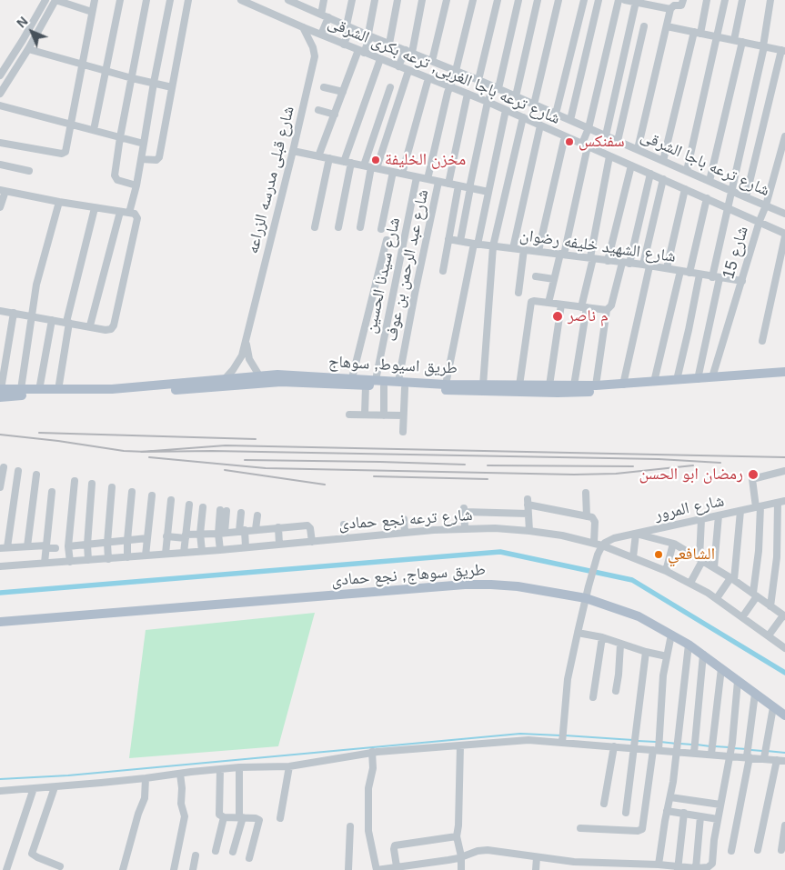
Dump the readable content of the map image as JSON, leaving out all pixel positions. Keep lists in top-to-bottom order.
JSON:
{
  "streets": {
    "main road": ["طريق اسيوط, سوهاج", "طريق سوهاج, نجع حمادى"],
    "street": [
      "شارع ترعه باجا الغربى, ترعه بكرى الشرقى",
      "شارع ترعه باجا الشرقى",
      "شارع قبلى مدرسه الزراعه",
      "شارع الشهيد خليفه رضوان",
      "شارع 15",
      "شارع عبد الرحمن بن عوف",
      "شارع سيدنا الحسين",
      "شارع المرور",
      "شارع ترعه نجع حمادى"
    ]
  },
  "crossings": [
    ["شارع ترعه باجا الغربى, ترعه بكرى الشرقى", "شارع قبلى مدرسه الزراعه"],
    ["شارع ترعه باجا الغربى, ترعه بكرى الشرقى", "شارع 15"],
    ["شارع ترعه باجا الشرقى", "شارع 15"],
    ["شارع قبلى مدرسه الزراعه", "طريق اسيوط, سوهاج"],
    ["شارع الشهيد خليفه رضوان", "شارع 15"],
    ["شارع 15", "طريق اسيوط, سوهاج"],
    ["شارع عبد الرحمن بن عوف", "طريق اسيوط, سوهاج"],
    ["شارع سيدنا الحسين", "طريق اسيوط, سوهاج"],
    ["شارع المرور", "شارع ترعه نجع حمادى"]
  ],
  "places": [
    "سفنكس",
    "مخزن الخليفة",
    "م ناصر",
    "رمضان ابو الحسن",
    "الشافعي"
  ],
  "north": "top left"
}
